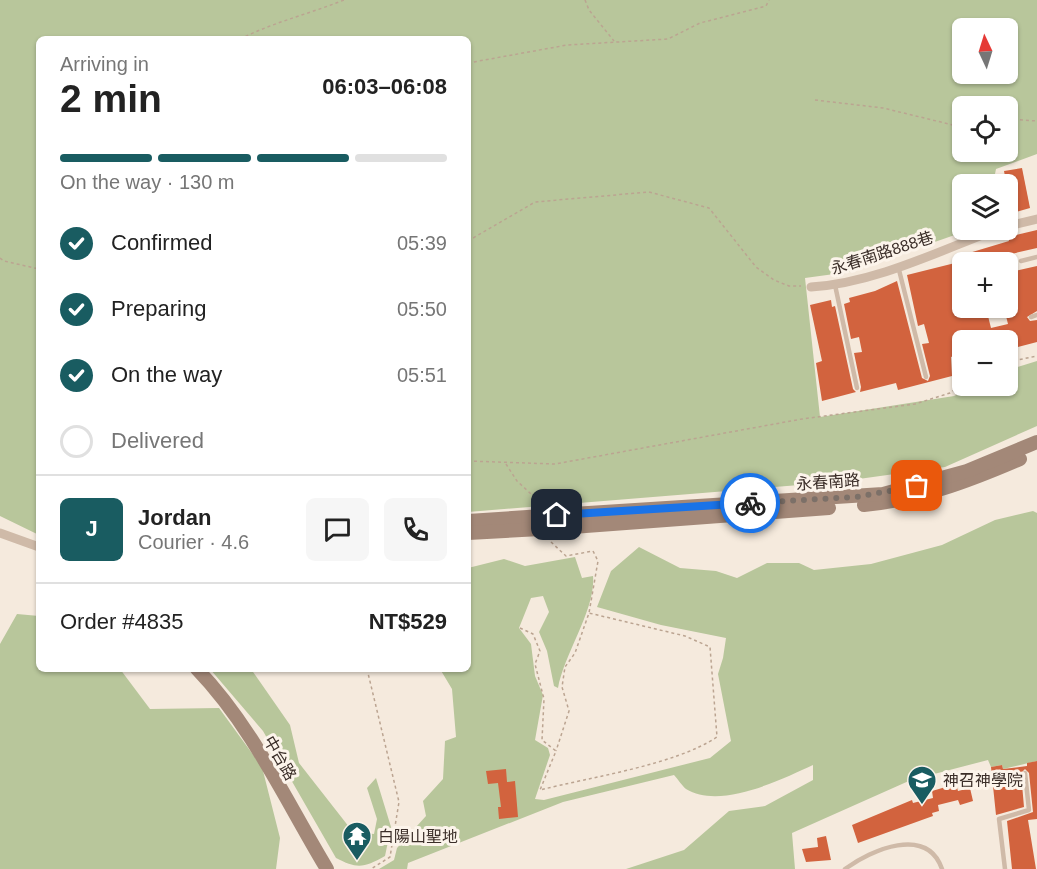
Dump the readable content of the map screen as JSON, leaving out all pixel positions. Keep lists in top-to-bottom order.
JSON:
{
  "streets": {
    "street": ["永春南路888巷", "永春南路", "中台路"]
  },
  "places": {
    "school or university": ["神召神學院"],
    "temple": ["白陽山聖地"]
  },
  "north": "top",
  "page": {
    "map_buttons": ["+", "−"],
    "heading": ["2 min", "Arriving in", "06:03–06:08"],
    "panel": [
      "Jordan",
      "Courier · 4.6",
      "Order #4835",
      "NT$529"
    ],
    "bar": "On the way · 130 m",
    "list": [
      ["Confirmed", "05:39"],
      ["Preparing", "05:50"],
      ["On the way", "05:51"],
      "Delivered"
    ],
    "round": "J"
  }
}
